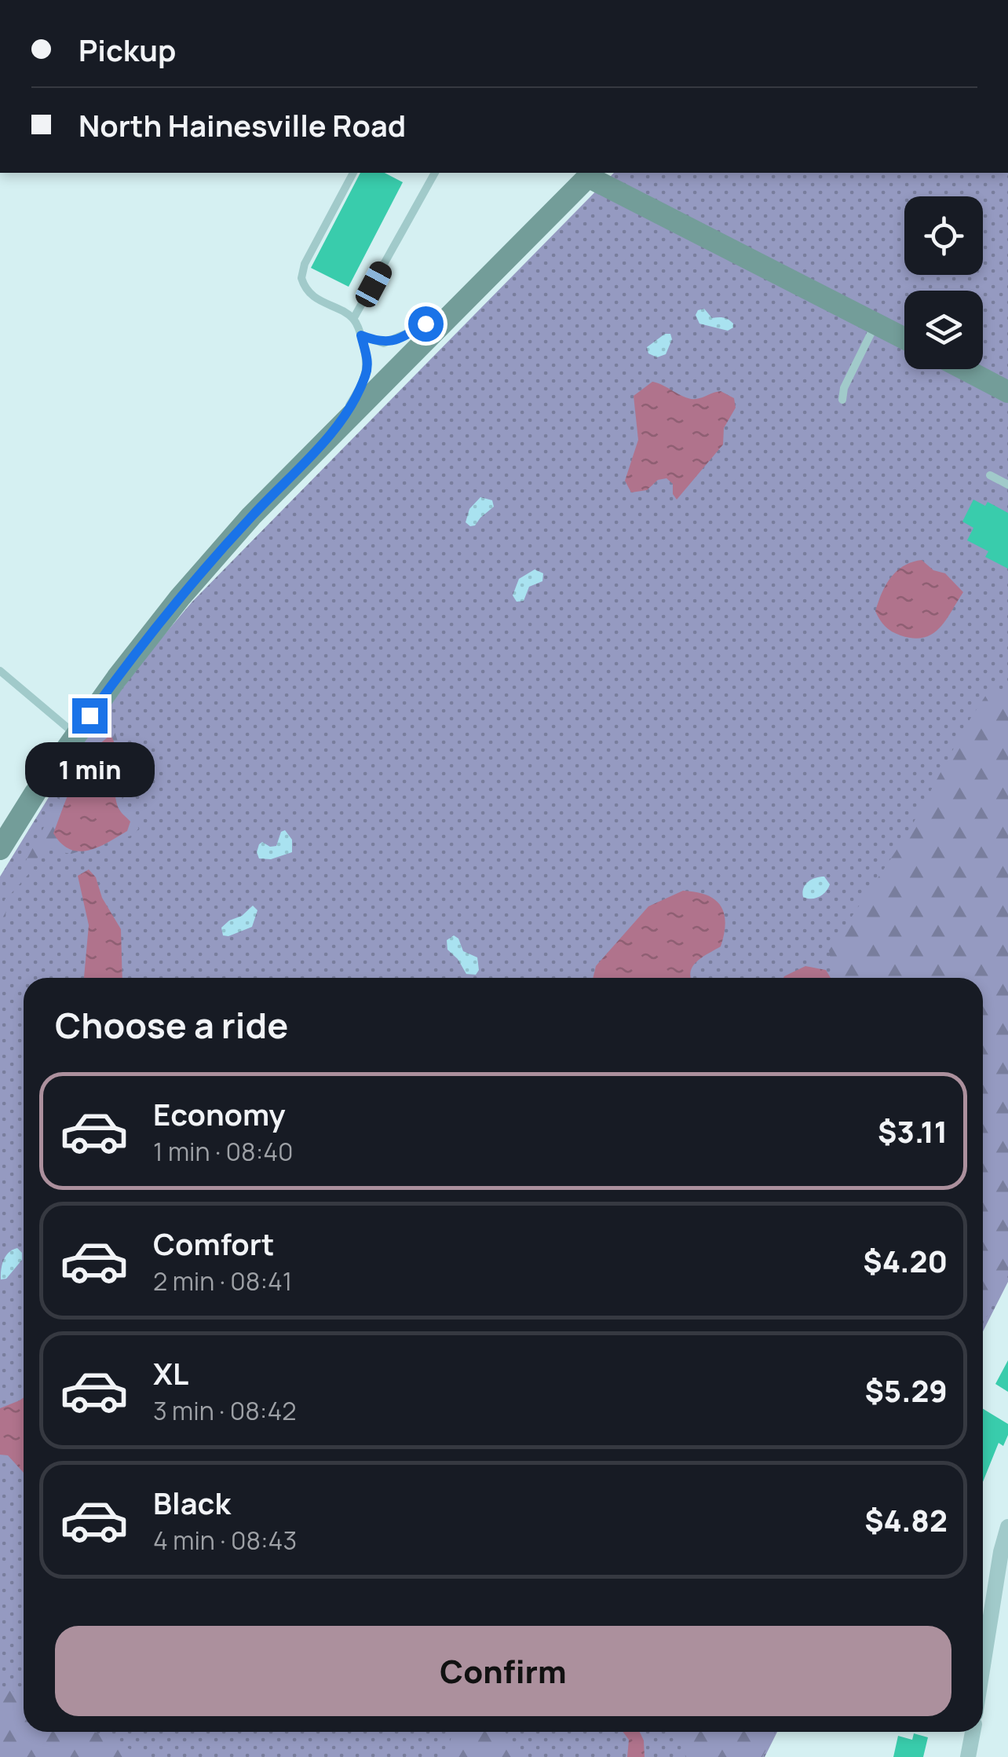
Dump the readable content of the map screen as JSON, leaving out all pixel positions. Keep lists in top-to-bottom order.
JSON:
{
  "page": {
    "banner": ["Pickup", "North Hainesville Road"],
    "bubble": "1 min",
    "heading": "Choose a ride",
    "list": [
      {
        "name": "Economy",
        "note": "1 min · 08:40",
        "value": "$3.11"
      },
      {
        "name": "Comfort",
        "note": "2 min · 08:41",
        "value": "$4.20"
      },
      {
        "name": "XL",
        "note": "3 min · 08:42",
        "value": "$5.29"
      },
      {
        "name": "Black",
        "note": "4 min · 08:43",
        "value": "$4.82"
      }
    ],
    "buttons": "Confirm"
  }
}
